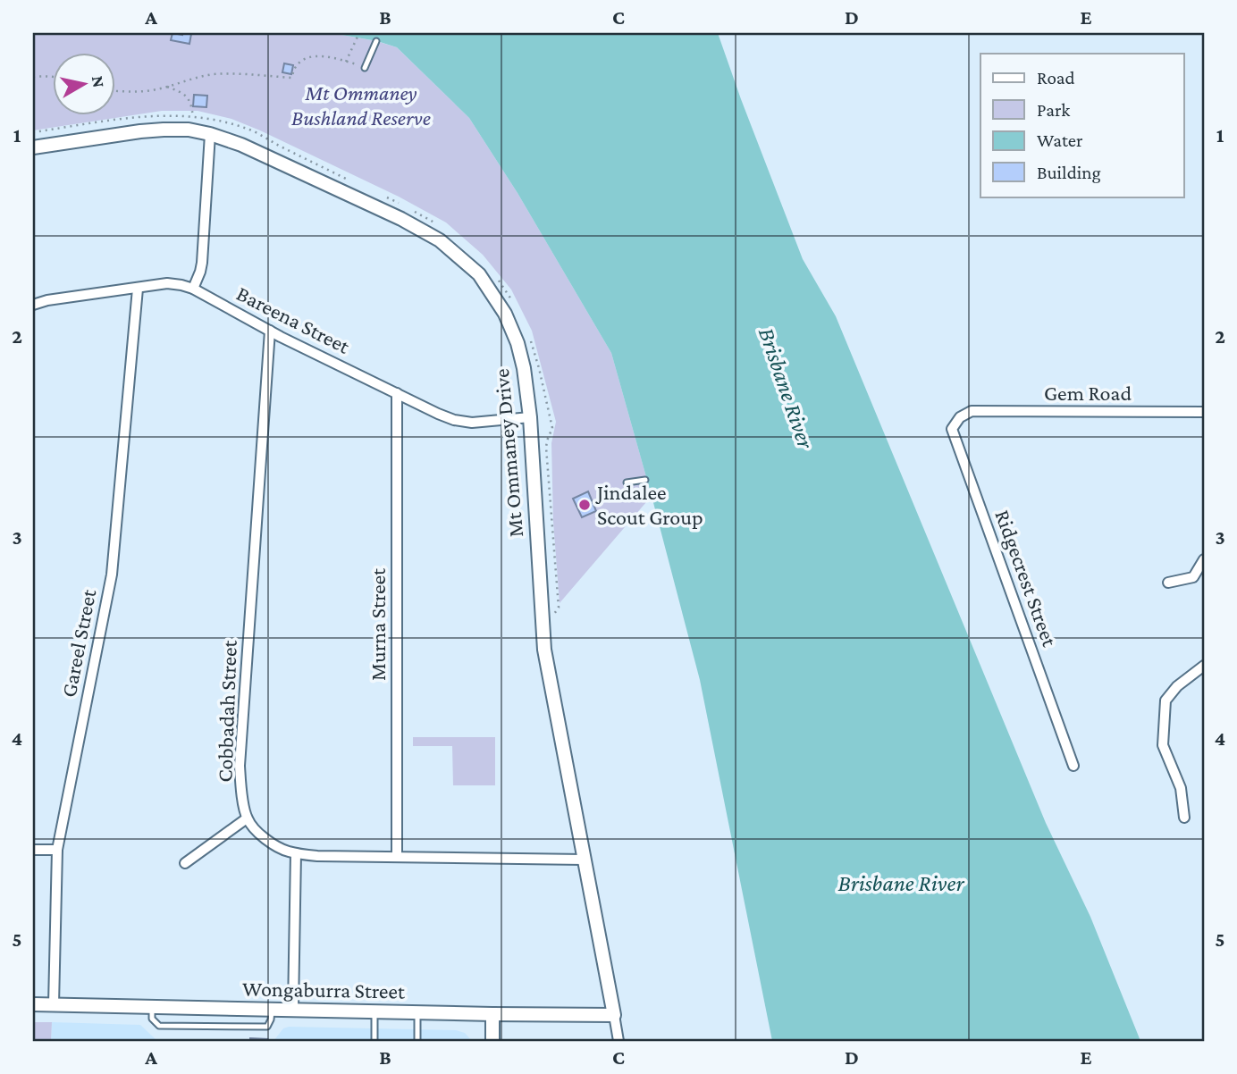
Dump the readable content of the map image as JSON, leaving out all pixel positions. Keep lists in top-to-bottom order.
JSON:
{
  "streets": {
    "street": [
      "Bareena Street",
      "Gem Road",
      "Mt Ommaney Drive",
      "Ridgecrest Street",
      "Murna Street",
      "Gareel Street",
      "Cobbadah Street",
      "Wongaburra Street"
    ]
  },
  "crossings": [
    ["Bareena Street", "Mt Ommaney Drive"],
    ["Bareena Street", "Murna Street"],
    ["Bareena Street", "Gareel Street"],
    ["Bareena Street", "Cobbadah Street"],
    ["Gem Road", "Ridgecrest Street"],
    ["Mt Ommaney Drive", "Wongaburra Street"],
    ["Gareel Street", "Wongaburra Street"]
  ],
  "water": ["Brisbane River"],
  "parks": ["Mt Ommaney Bushland Reserve"],
  "places": ["Jindalee Scout Group"],
  "legend": [
    "Road",
    "Park",
    "Water",
    "Building"
  ],
  "north": "right",
  "grid": {
    "columns": [
      "A",
      "B",
      "C",
      "D",
      "E"
    ],
    "rows": [
      "1",
      "2",
      "3",
      "4",
      "5"
    ]
  }
}
